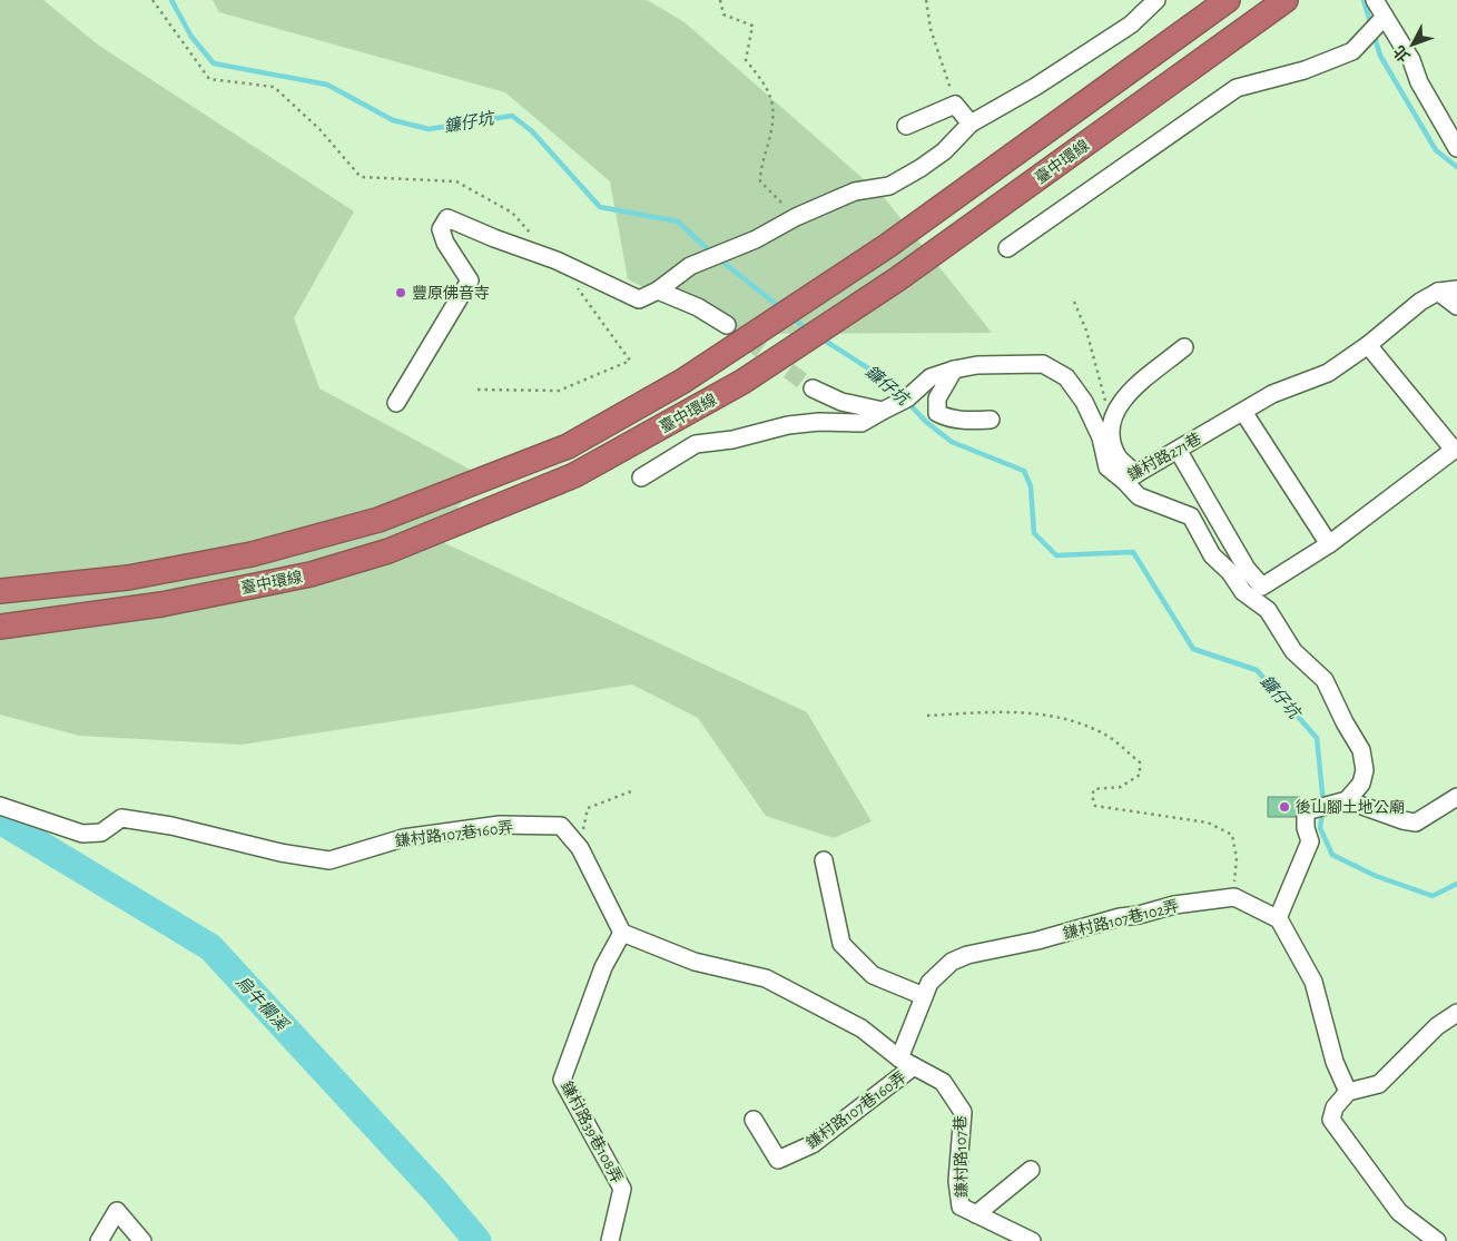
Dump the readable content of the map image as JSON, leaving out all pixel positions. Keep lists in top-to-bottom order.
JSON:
{
  "streets": {
    "highway": ["臺中環線"],
    "street": [
      "鎌村路271巷",
      "鎌村路107巷160弄",
      "鎌村路107巷102弄",
      "鎌村路39巷108弄",
      "鎌村路107巷"
    ]
  },
  "crossings": [
    ["鎌村路107巷160弄", "鎌村路107巷102弄"],
    ["鎌村路107巷160弄", "鎌村路39巷108弄"],
    ["鎌村路107巷160弄", "鎌村路107巷"],
    ["鎌村路107巷102弄", "鎌村路107巷"]
  ],
  "water": ["鐮仔坑", "烏牛欄溪"],
  "places": ["豐原佛音寺", "後山腳土地公廟"],
  "north": "bottom left"
}
